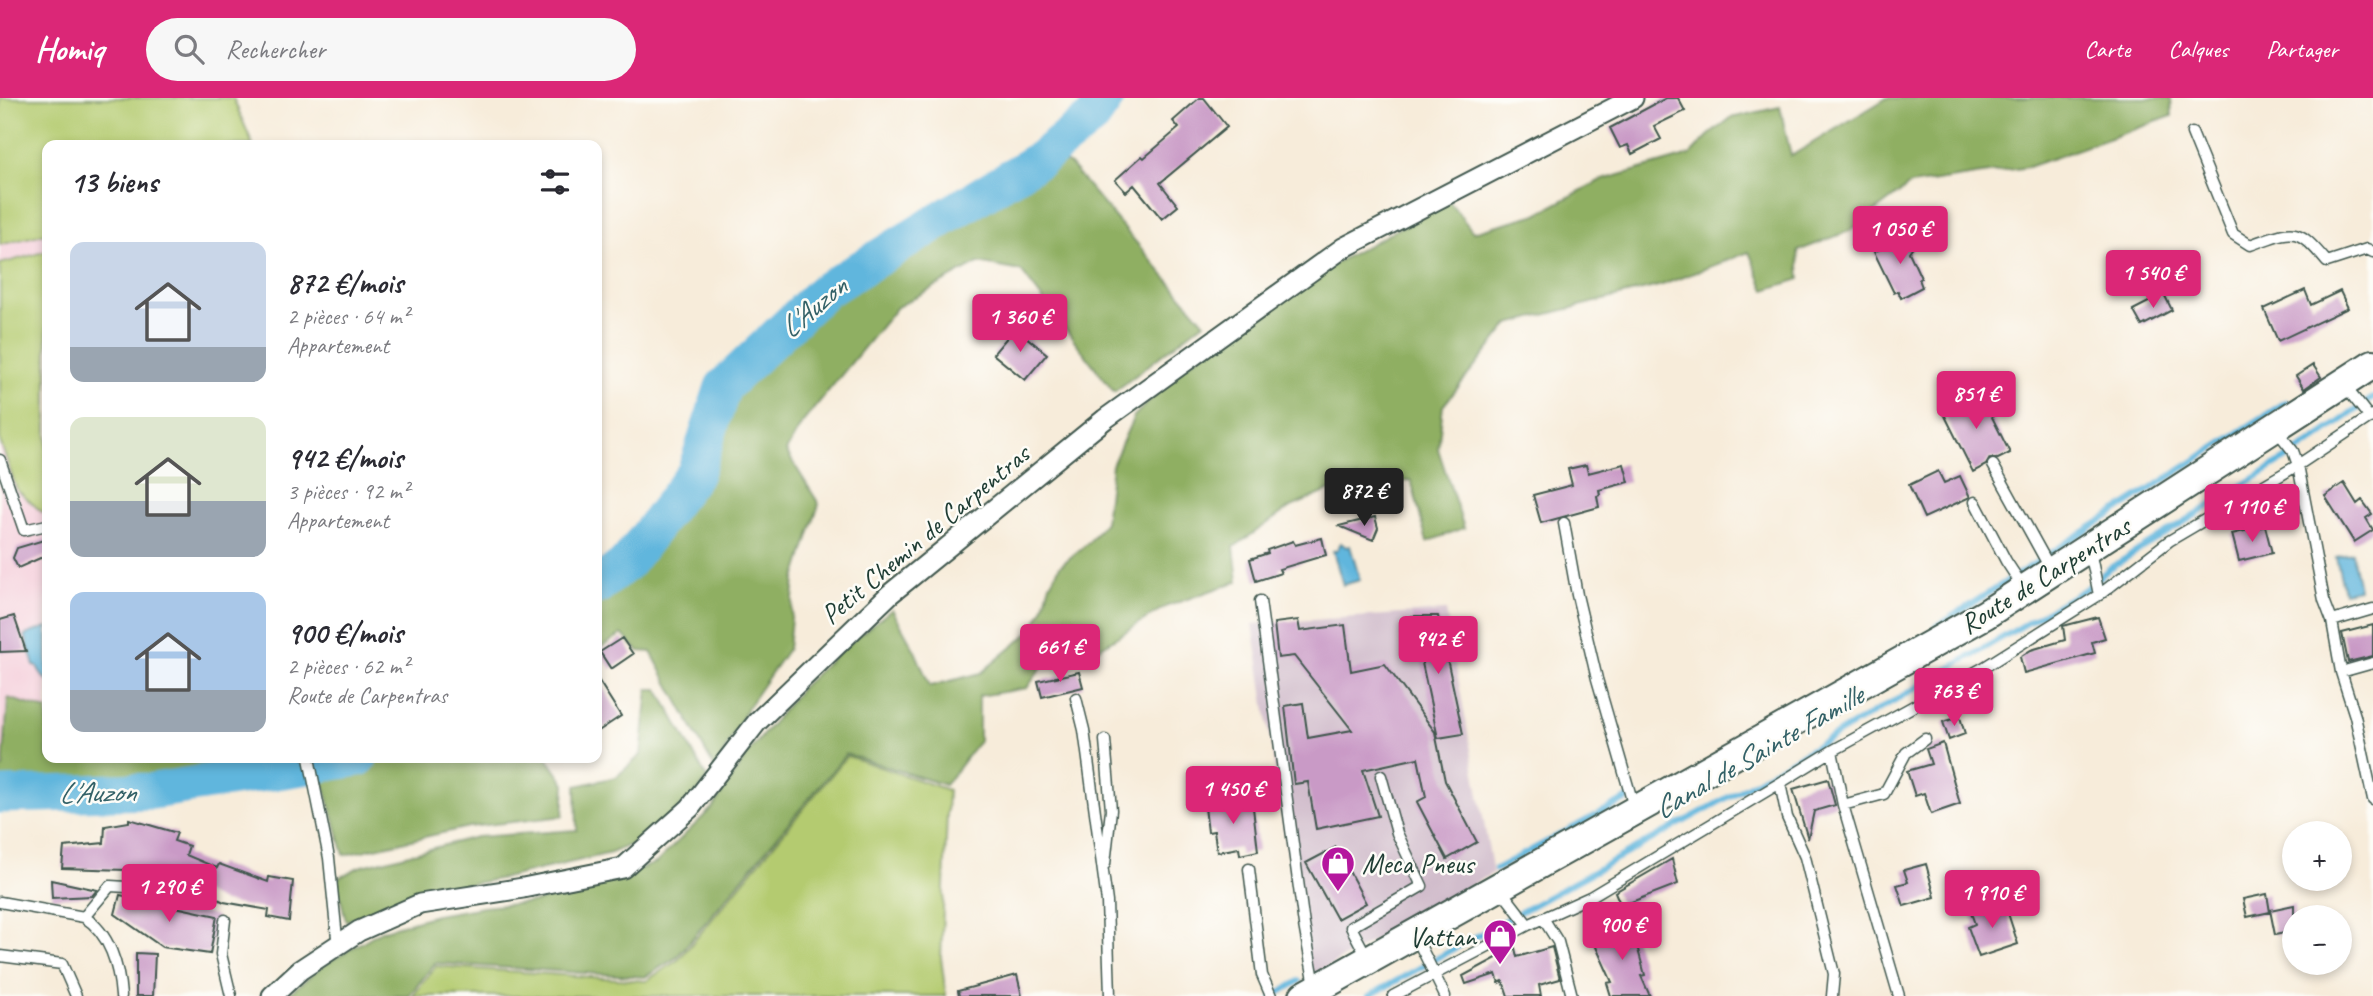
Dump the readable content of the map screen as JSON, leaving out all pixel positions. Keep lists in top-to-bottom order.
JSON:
{
  "streets": {
    "main road": ["Route de Carpentras"],
    "street": ["Petit Chemin de Carpentras"]
  },
  "water": ["L'Auzon", "Canal de Sainte Famille"],
  "places": {
    "shop": ["Meca Pneus", "Vattan"]
  },
  "page": {
    "header": "Homiq",
    "search": "Rechercher",
    "nav": ["Carte", "Calques", "Partager"],
    "heading": "13 biens",
    "price": [
      "1 050 €",
      "1 540 €",
      "1 360 €",
      "851 €",
      "872 €",
      "1 110 €",
      "942 €",
      "661 €",
      "763 €",
      "1 450 €",
      "1 290 €",
      "1 910 €",
      "900 €"
    ],
    "list": [
      {
        "name": "872 €/mois",
        "note": "2 pièces · 64 m² · Appartement"
      },
      {
        "name": "942 €/mois",
        "note": "3 pièces · 92 m² · Appartement"
      },
      {
        "name": "900 €/mois",
        "note": "2 pièces · 62 m² · Route de Carpentras"
      }
    ],
    "map_buttons": ["+", "−"]
  }
}
